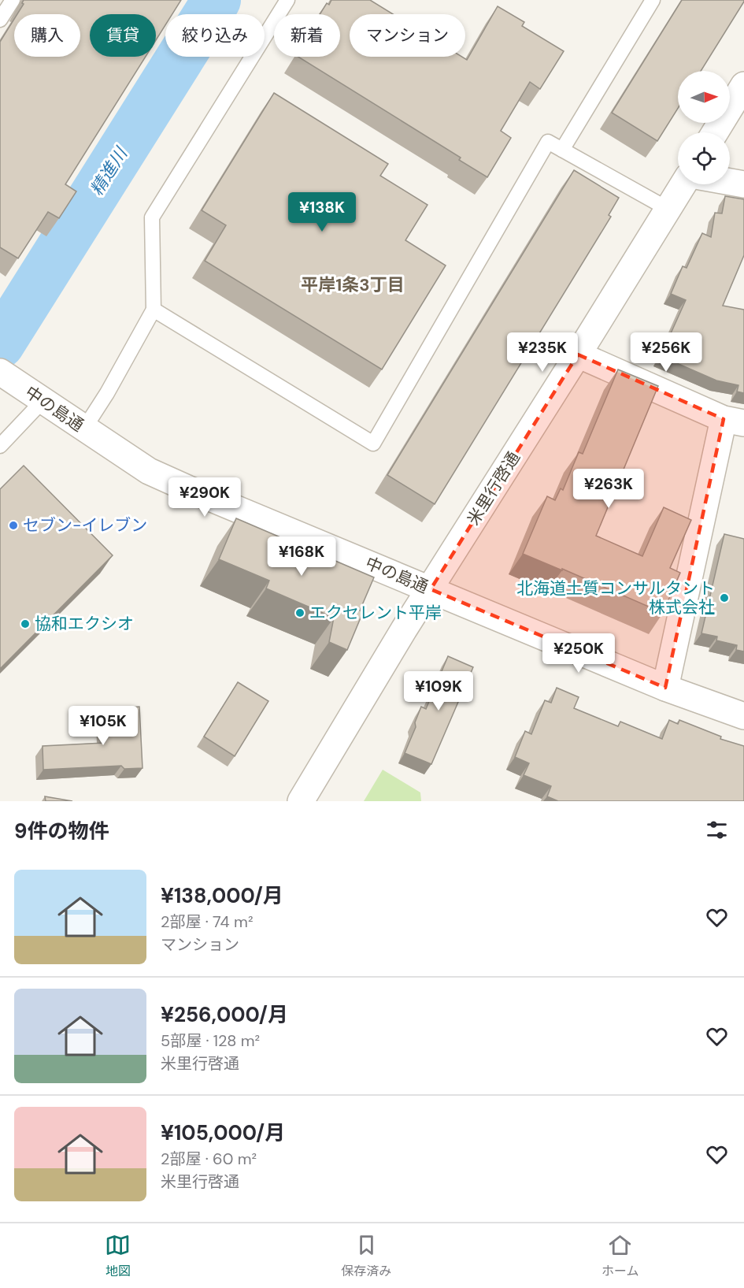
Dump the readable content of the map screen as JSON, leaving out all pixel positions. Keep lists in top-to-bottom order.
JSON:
{
  "streets": {
    "street": ["中の島通", "米里行啓通"]
  },
  "crossings": [
    ["中の島通", "米里行啓通"]
  ],
  "districts": ["平岸1条3丁目"],
  "water": ["精進川"],
  "places": [
    "セブン-イレブン",
    "北海道土質コンサルタント 株式会社",
    "エクセレント平岸",
    "協和エクシオ"
  ],
  "north": "right",
  "page": {
    "chip": [
      "購入",
      "賃貸",
      "絞り込み",
      "新着",
      "マンション"
    ],
    "price": [
      "¥138K",
      "¥235K",
      "¥256K",
      "¥263K",
      "¥290K",
      "¥168K",
      "¥250K",
      "¥109K",
      "¥105K"
    ],
    "heading": "9件の物件",
    "list": [
      {
        "name": "¥138,000/月",
        "note": "2部屋 · 74 m² · マンション"
      },
      {
        "name": "¥256,000/月",
        "note": "5部屋 · 128 m² · 米里行啓通"
      },
      {
        "name": "¥105,000/月",
        "note": "2部屋 · 60 m² · 米里行啓通"
      }
    ],
    "tabs": ["地図", "保存済み", "ホーム"]
  }
}
